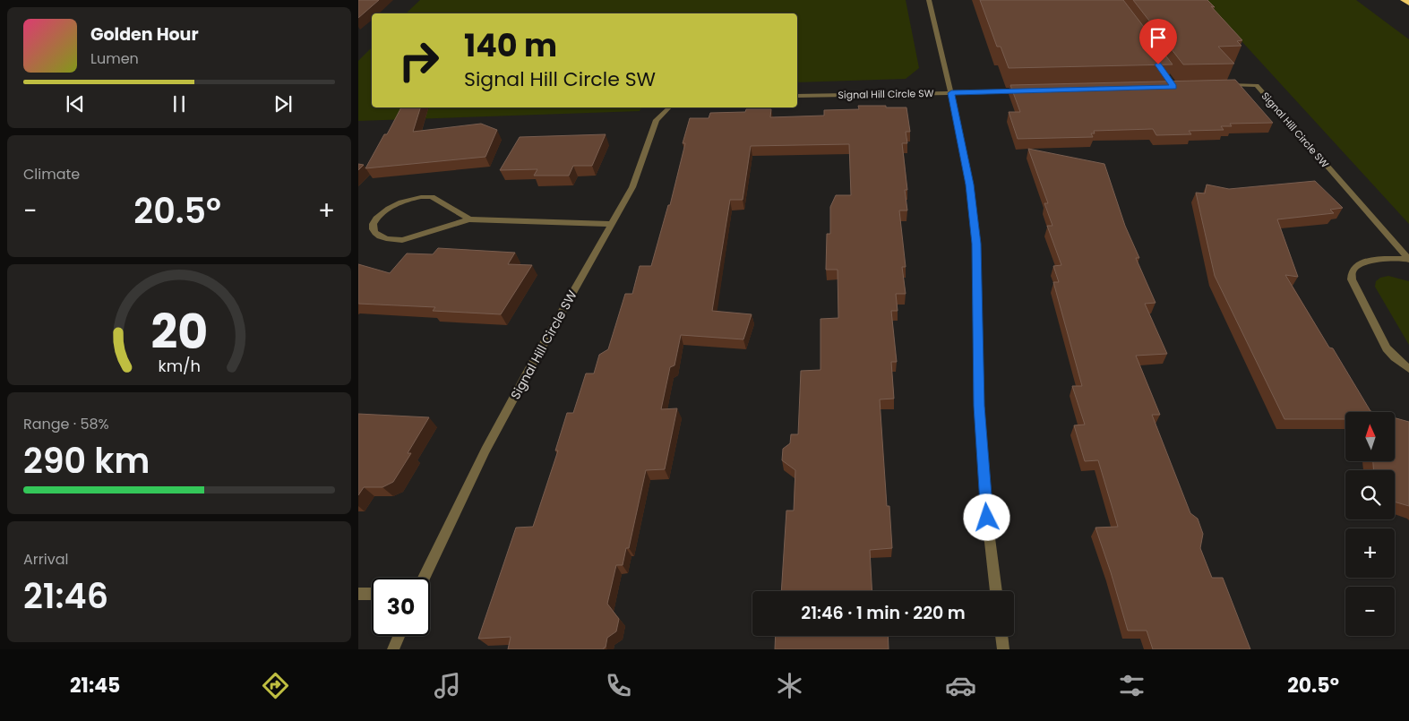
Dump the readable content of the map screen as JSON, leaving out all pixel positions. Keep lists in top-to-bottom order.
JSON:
{
  "streets": {
    "street": ["Signal Hill Circle SW"]
  },
  "north": "top",
  "page": {
    "turn": ["140 m", "Signal Hill Circle SW"],
    "song": ["Golden Hour", "Lumen"],
    "tile": [
      "Climate",
      ["Range · 58%", "290 km"],
      ["Arrival", "21:46"]
    ],
    "heat": ["−", "20.5°", "+"],
    "map_buttons": ["+", "−"],
    "limit": "30",
    "trip": "21:46 · 1 min · 220 m",
    "tabs": ["21:45", "20.5°"],
    "gauge": ["20", "km/h"]
  }
}
